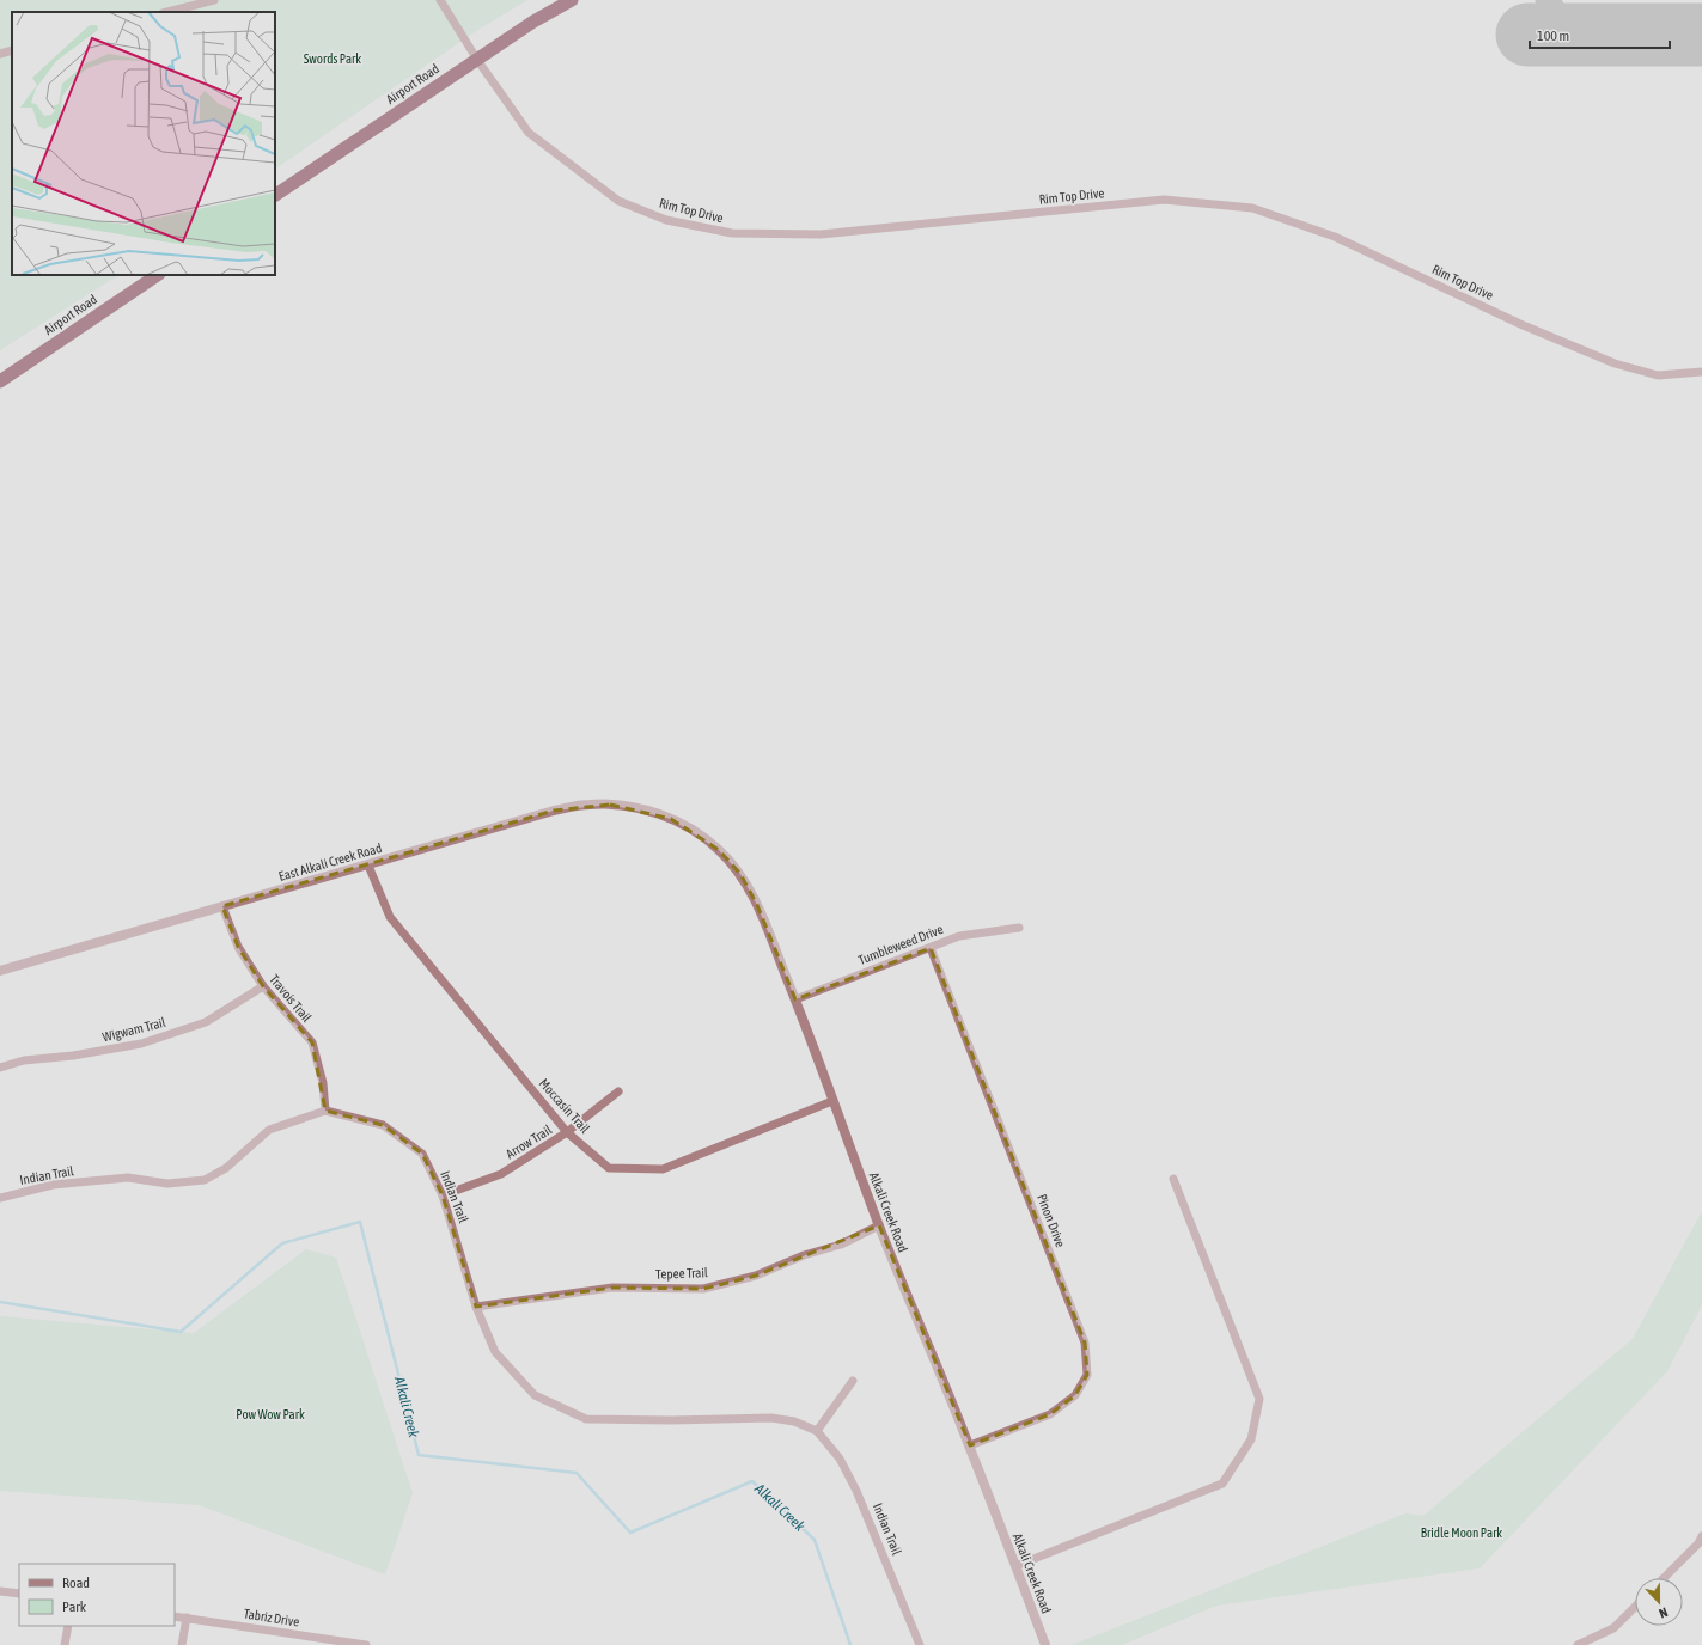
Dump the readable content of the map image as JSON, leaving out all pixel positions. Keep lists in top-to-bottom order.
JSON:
{
  "streets": {
    "highway": ["Airport Road"],
    "street": [
      "Rim Top Drive",
      "East Alkali Creek Road",
      "Tumbleweed Drive",
      "Travois Trail",
      "Wigwam Trail",
      "Moccasin Trail",
      "Arrow Trail",
      "Indian Trail",
      "Alkali Creek Road",
      "Pinon Drive",
      "Tepee Trail",
      "Tabriz Drive"
    ]
  },
  "crossings": [
    ["Airport Road", "Rim Top Drive"],
    ["East Alkali Creek Road", "Travois Trail"],
    ["East Alkali Creek Road", "Moccasin Trail"],
    ["East Alkali Creek Road", "Alkali Creek Road"],
    ["Tumbleweed Drive", "Alkali Creek Road"],
    ["Tumbleweed Drive", "Pinon Drive"],
    ["Travois Trail", "Wigwam Trail"],
    ["Travois Trail", "Indian Trail"],
    ["Moccasin Trail", "Arrow Trail"],
    ["Moccasin Trail", "Alkali Creek Road"],
    ["Arrow Trail", "Indian Trail"],
    ["Indian Trail", "Tepee Trail"],
    ["Alkali Creek Road", "Pinon Drive"],
    ["Alkali Creek Road", "Tepee Trail"]
  ],
  "water": ["Alkali Creek"],
  "parks": ["Swords Park", "Pow Wow Park", "Bridle Moon Park"],
  "legend": ["Road", "Park"],
  "scale_bar": "100 m",
  "north": "bottom"
}
